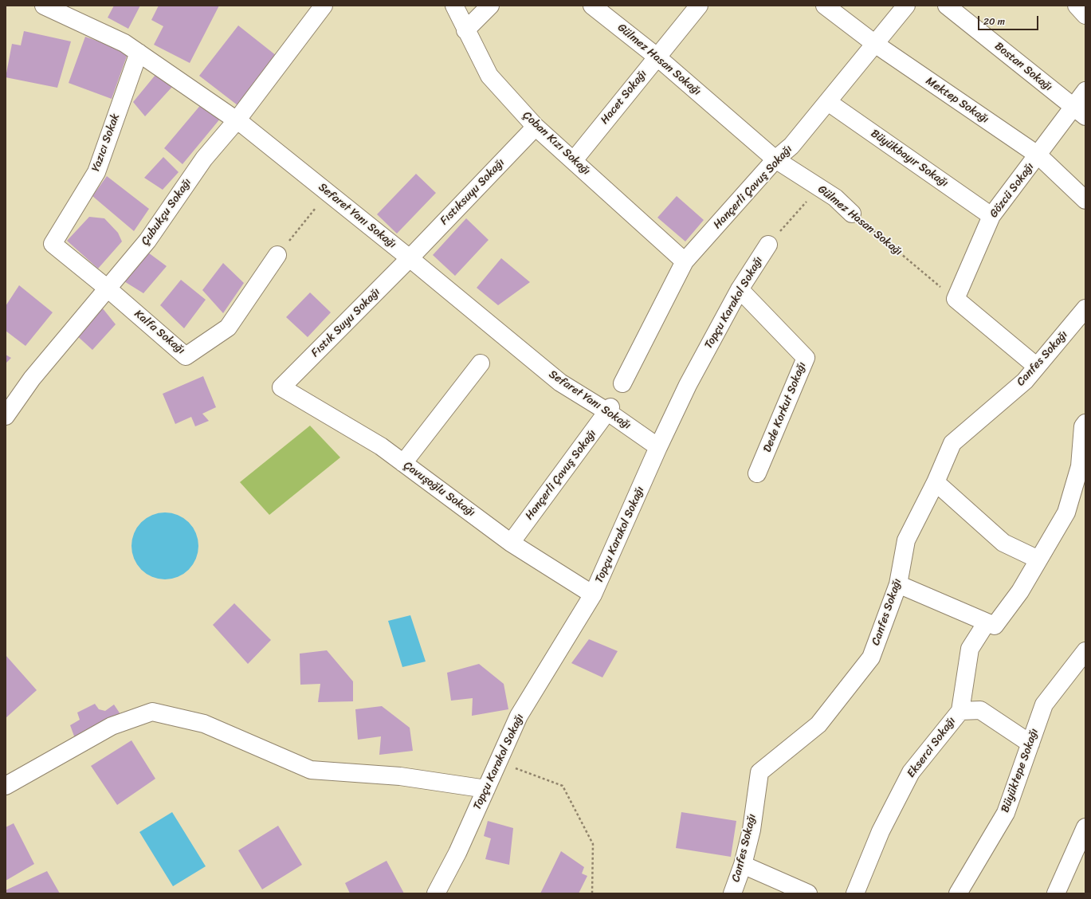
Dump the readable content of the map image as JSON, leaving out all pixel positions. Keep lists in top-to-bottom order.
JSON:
{
  "streets": {
    "street": [
      "Gülmez Hasan Sokağı",
      "Bostan Sokağı",
      "Hacet Sokağı",
      "Mektep Sokağı",
      "Yazıcı Sokak",
      "Çoban Kızı Sokağı",
      "Büyükbayır Sokağı",
      "Hançerli Çavuş Sokağı",
      "Gözcü Sokağı",
      "Fıstıksuyu Sokağı",
      "Çubukçu Sokağı",
      "Sefaret Yanı Sokağı",
      "Topçu Karakol Sokağı",
      "Fıstık Suyu Sokağı",
      "Kalfa Sokağı",
      "Canfes Sokağı",
      "Dede Korkut Sokağı",
      "Çavuşoğlu Sokağı",
      "Ekserci Sokağı",
      "Büyüktepe Sokağı"
    ]
  },
  "crossings": [
    ["Gülmez Hasan Sokağı", "Hacet Sokağı"],
    ["Gülmez Hasan Sokağı", "Hançerli Çavuş Sokağı"],
    ["Gülmez Hasan Sokağı", "Gözcü Sokağı"],
    ["Gülmez Hasan Sokağı", "Topçu Karakol Sokağı"],
    ["Bostan Sokağı", "Gözcü Sokağı"],
    ["Hacet Sokağı", "Çoban Kızı Sokağı"],
    ["Mektep Sokağı", "Hançerli Çavuş Sokağı"],
    ["Mektep Sokağı", "Gözcü Sokağı"],
    ["Yazıcı Sokak", "Sefaret Yanı Sokağı"],
    ["Yazıcı Sokak", "Kalfa Sokağı"],
    ["Çoban Kızı Sokağı", "Hançerli Çavuş Sokağı"],
    ["Çoban Kızı Sokağı", "Fıstıksuyu Sokağı"],
    ["Büyükbayır Sokağı", "Hançerli Çavuş Sokağı"],
    ["Büyükbayır Sokağı", "Gözcü Sokağı"],
    ["Hançerli Çavuş Sokağı", "Sefaret Yanı Sokağı"],
    ["Hançerli Çavuş Sokağı", "Çavuşoğlu Sokağı"],
    ["Fıstıksuyu Sokağı", "Sefaret Yanı Sokağı"],
    ["Fıstıksuyu Sokağı", "Fıstık Suyu Sokağı"],
    ["Çubukçu Sokağı", "Sefaret Yanı Sokağı"],
    ["Çubukçu Sokağı", "Kalfa Sokağı"],
    ["Sefaret Yanı Sokağı", "Topçu Karakol Sokağı"],
    ["Sefaret Yanı Sokağı", "Fıstık Suyu Sokağı"],
    ["Topçu Karakol Sokağı", "Dede Korkut Sokağı"],
    ["Topçu Karakol Sokağı", "Çavuşoğlu Sokağı"],
    ["Fıstık Suyu Sokağı", "Çavuşoğlu Sokağı"],
    ["Ekserci Sokağı", "Büyüktepe Sokağı"]
  ],
  "scale_bar": "20 m"
}
